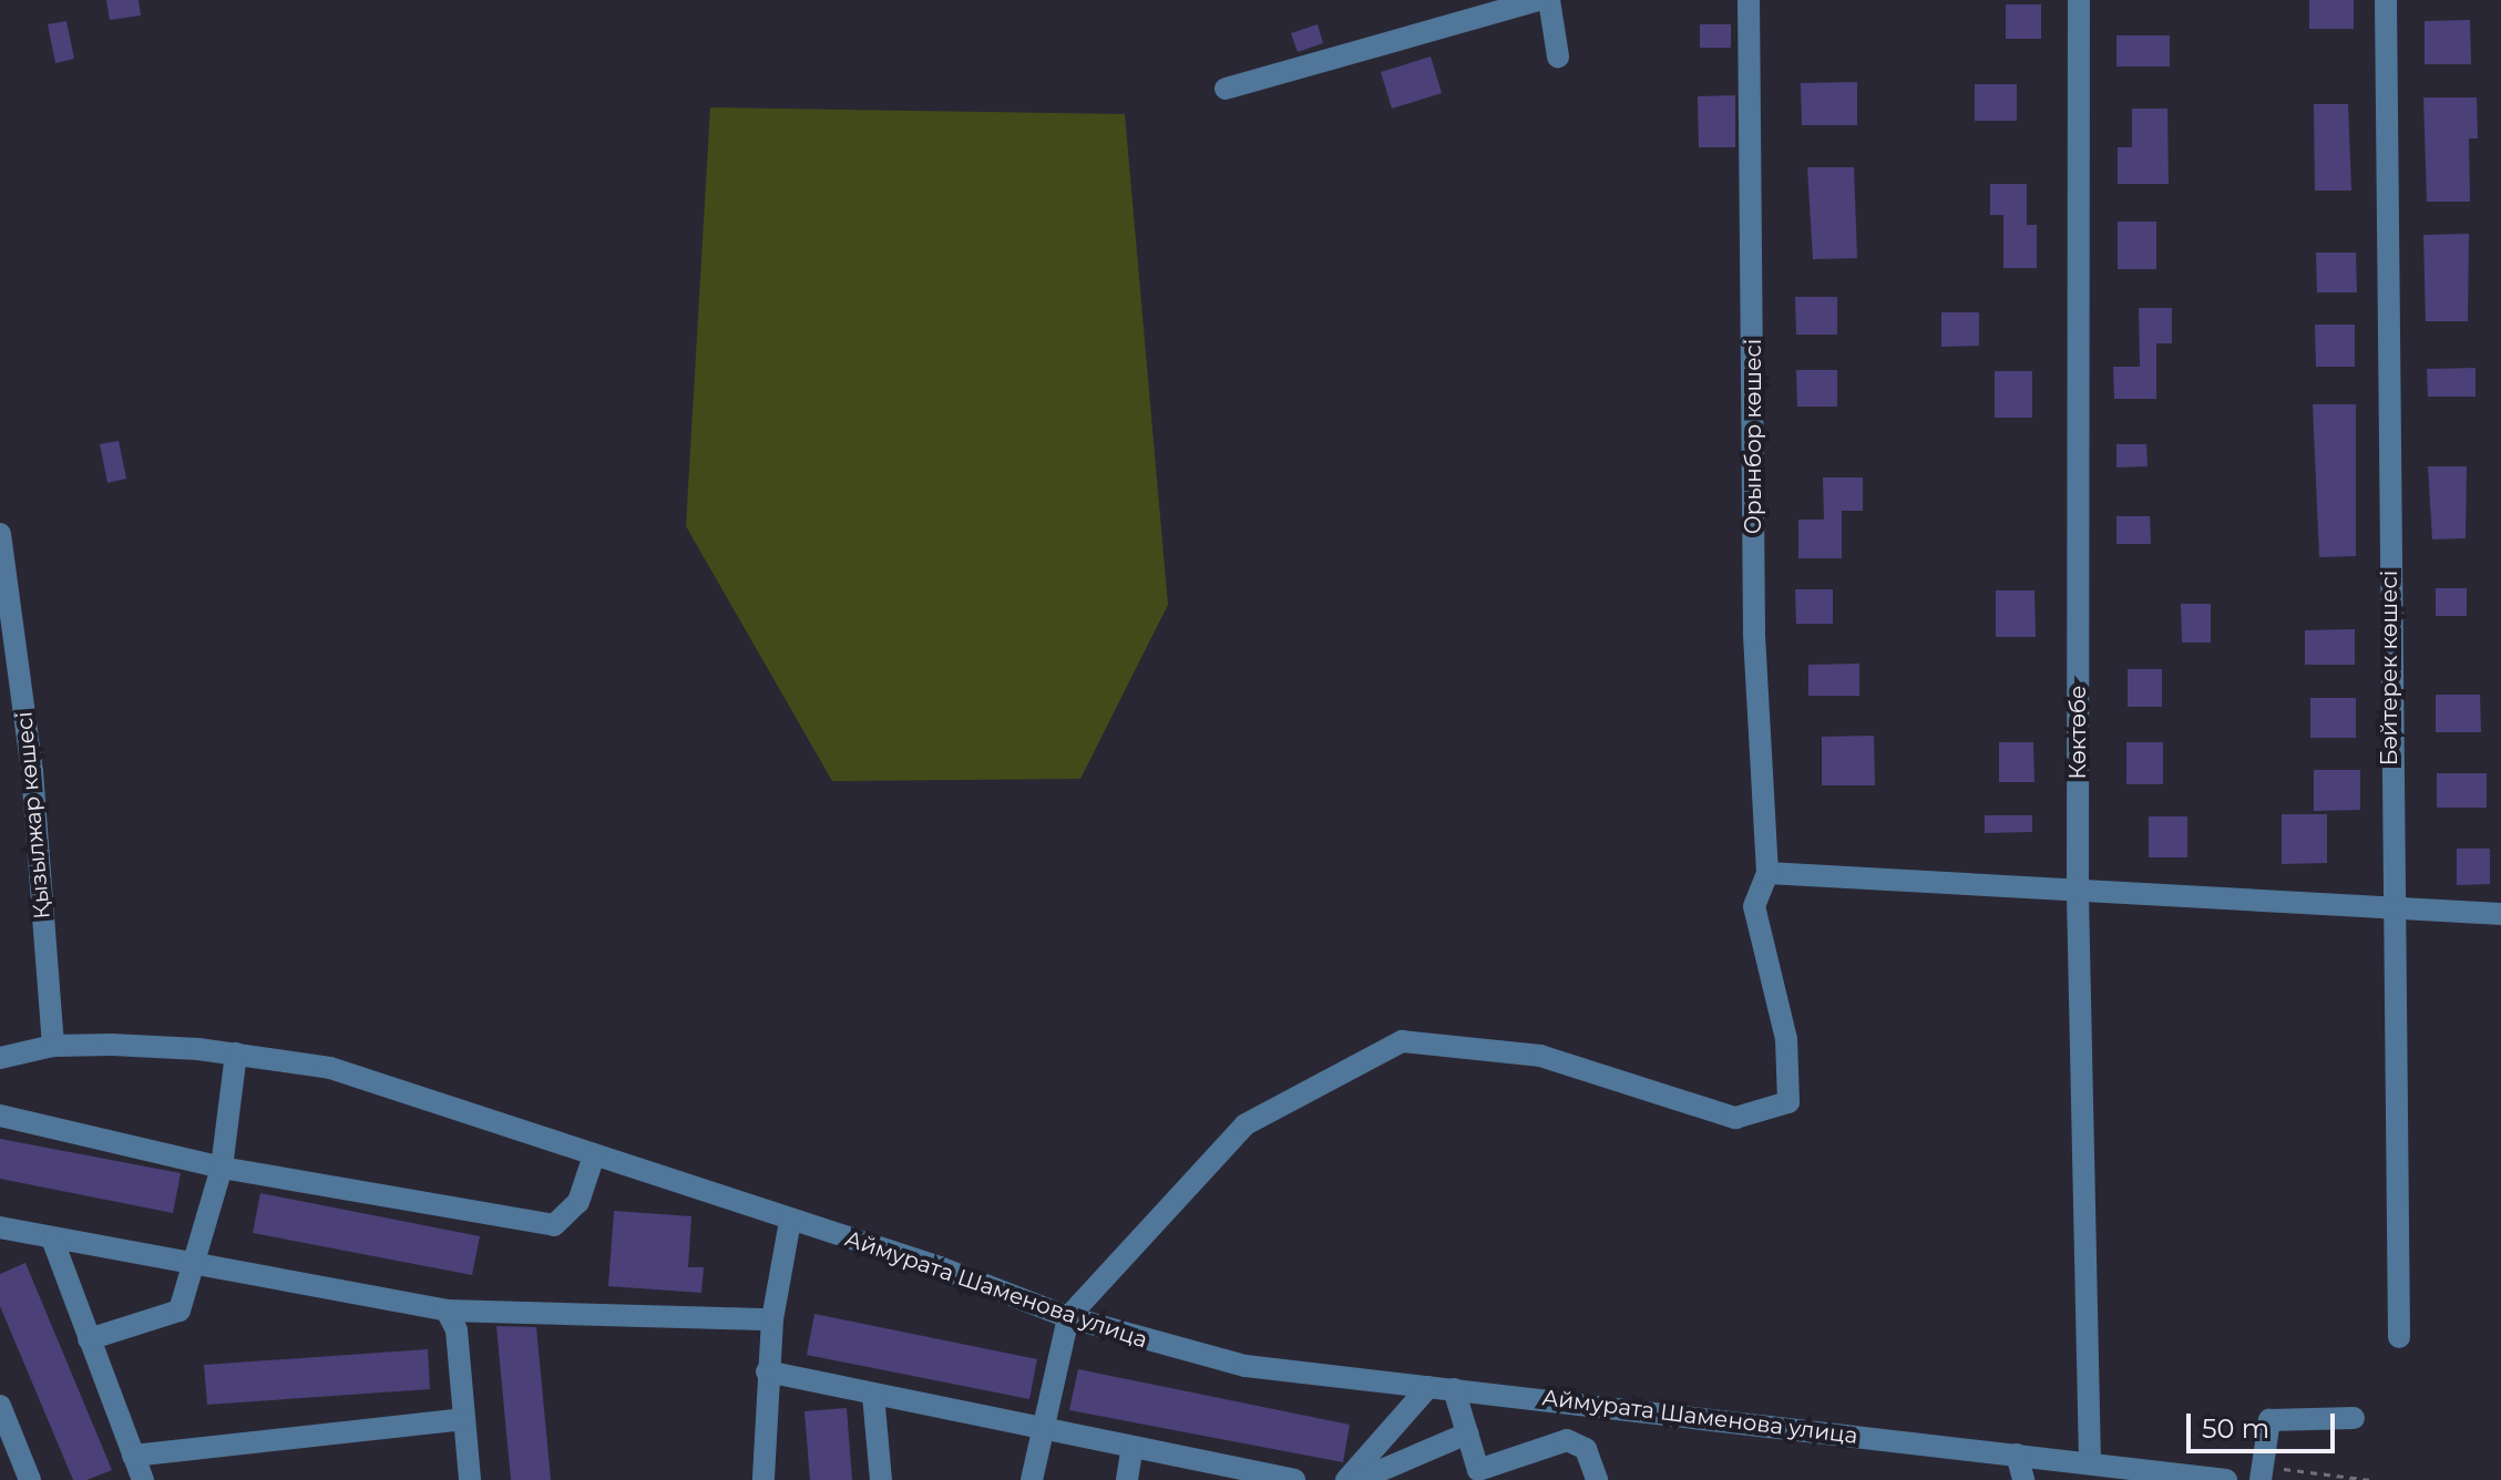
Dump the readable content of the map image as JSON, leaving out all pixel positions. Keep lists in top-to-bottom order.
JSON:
{
  "streets": {
    "street": [
      "Орынбор көшесі",
      "Бәйтерек көшесі",
      "Көктөбе",
      "Қызылжар көшесі",
      "Аймурата Шаменова улица"
    ]
  },
  "crossings": [
    ["Орынбор көшесі", "Аймурата Шаменова улица"],
    ["Көктөбе", "Аймурата Шаменова улица"],
    ["Қызылжар көшесі", "Аймурата Шаменова улица"]
  ],
  "scale_bar": "50 m"
}
